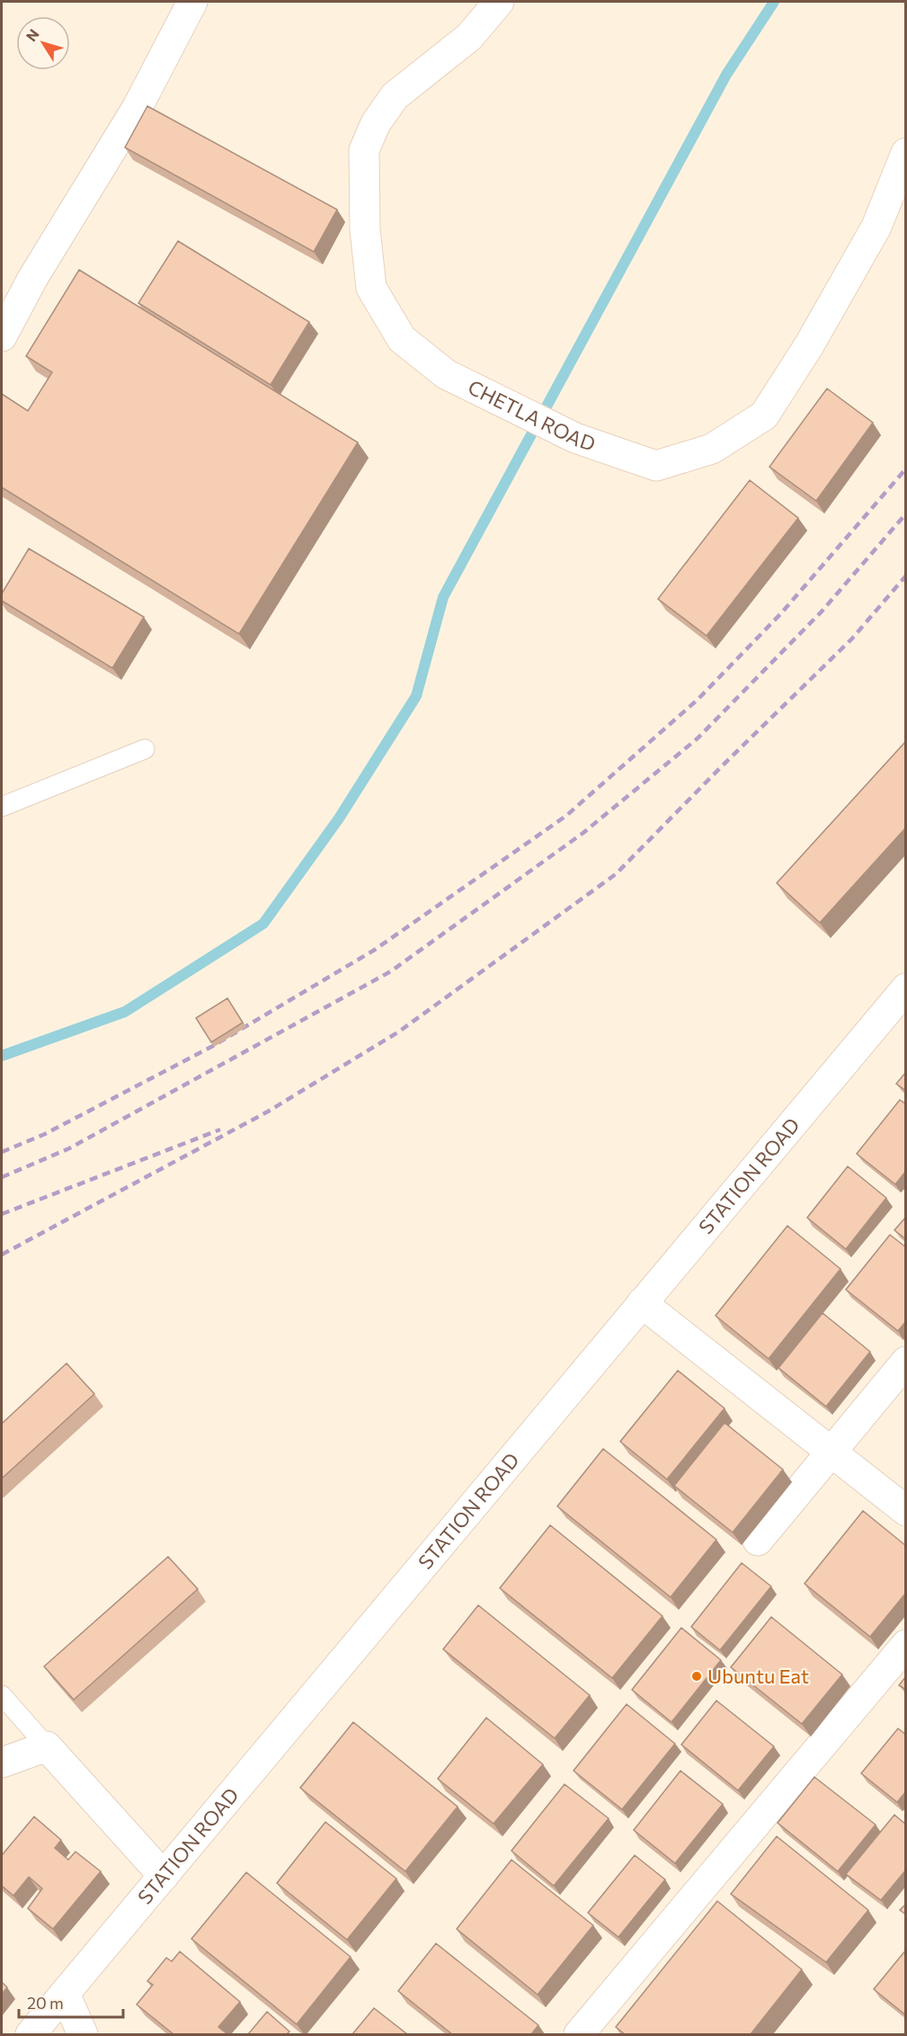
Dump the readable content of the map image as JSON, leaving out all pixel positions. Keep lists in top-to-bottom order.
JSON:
{
  "streets": {
    "street": ["CHETLA ROAD", "STATION ROAD"]
  },
  "places": ["Ubuntu Eat"],
  "scale_bar": "20 m",
  "north": "top left"
}
